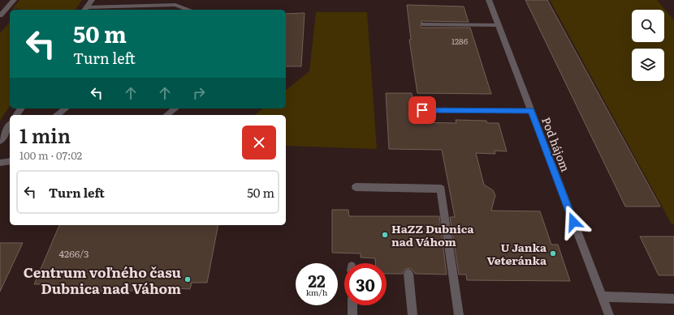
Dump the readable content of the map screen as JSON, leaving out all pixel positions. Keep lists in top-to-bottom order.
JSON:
{
  "streets": {
    "street": ["Pod hájom"]
  },
  "places": ["HaZZ Dubnica nad Váhom", "U Janka Veteránka", "Centrum voľného času Dubnica nad Váhom"],
  "house_numbers": ["1286", "4266/3"],
  "page": {
    "turn": ["50 m", "Turn left"],
    "heading": ["1 min", "100 m · 07:02"],
    "list": [
      {
        "name": "Turn left",
        "value": "50 m"
      }
    ],
    "speed": "22 km/h",
    "limit": "30"
  }
}
